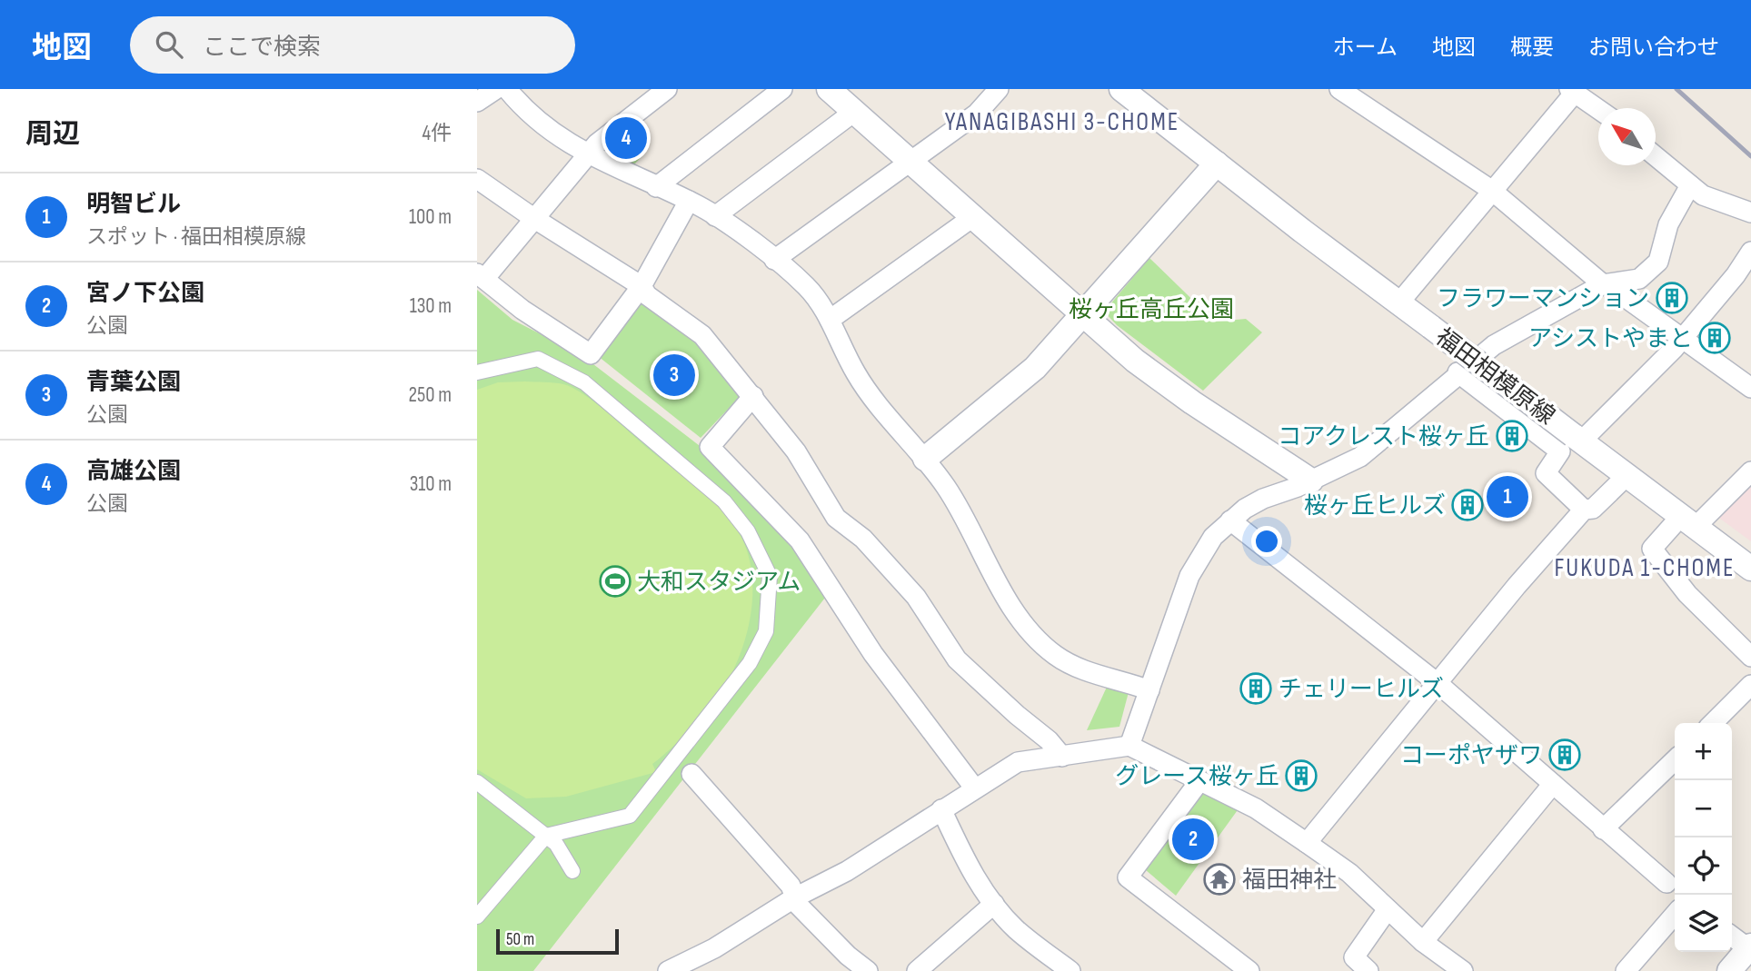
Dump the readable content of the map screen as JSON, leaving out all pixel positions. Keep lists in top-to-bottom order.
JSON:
{
  "streets": {
    "street": ["福田相模原線"]
  },
  "districts": ["YANAGIBASHI 3-CHOME", "FUKUDA 1-CHOME"],
  "parks": ["桜ヶ丘高丘公園"],
  "places": {
    "building": [
      "フラワーマンション",
      "アシストやまと",
      "コアクレスト桜ヶ丘",
      "桜ヶ丘ヒルズ",
      "チェリーヒルズ",
      "コーポヤザワ",
      "グレース桜ヶ丘"
    ],
    "sports": ["大和スタジアム"],
    "temple": ["福田神社"]
  },
  "scale_bar": "50 m",
  "north": "top left",
  "page": {
    "header": "地図",
    "search": "ここで検索",
    "nav": [
      "ホーム",
      "地図",
      "概要",
      "お問い合わせ"
    ],
    "heading": ["周辺", "4件"],
    "pins": [
      "4",
      "3",
      "1",
      "2"
    ],
    "list": [
      {
        "mark": "1",
        "name": "明智ビル",
        "note": "スポット · 福田相模原線",
        "value": "100 m"
      },
      {
        "mark": "2",
        "name": "宮ノ下公園",
        "note": "公園",
        "value": "130 m"
      },
      {
        "mark": "3",
        "name": "青葉公園",
        "note": "公園",
        "value": "250 m"
      },
      {
        "mark": "4",
        "name": "高雄公園",
        "note": "公園",
        "value": "310 m"
      }
    ],
    "map_buttons": ["+", "−"],
    "scale": "50 m"
  }
}
